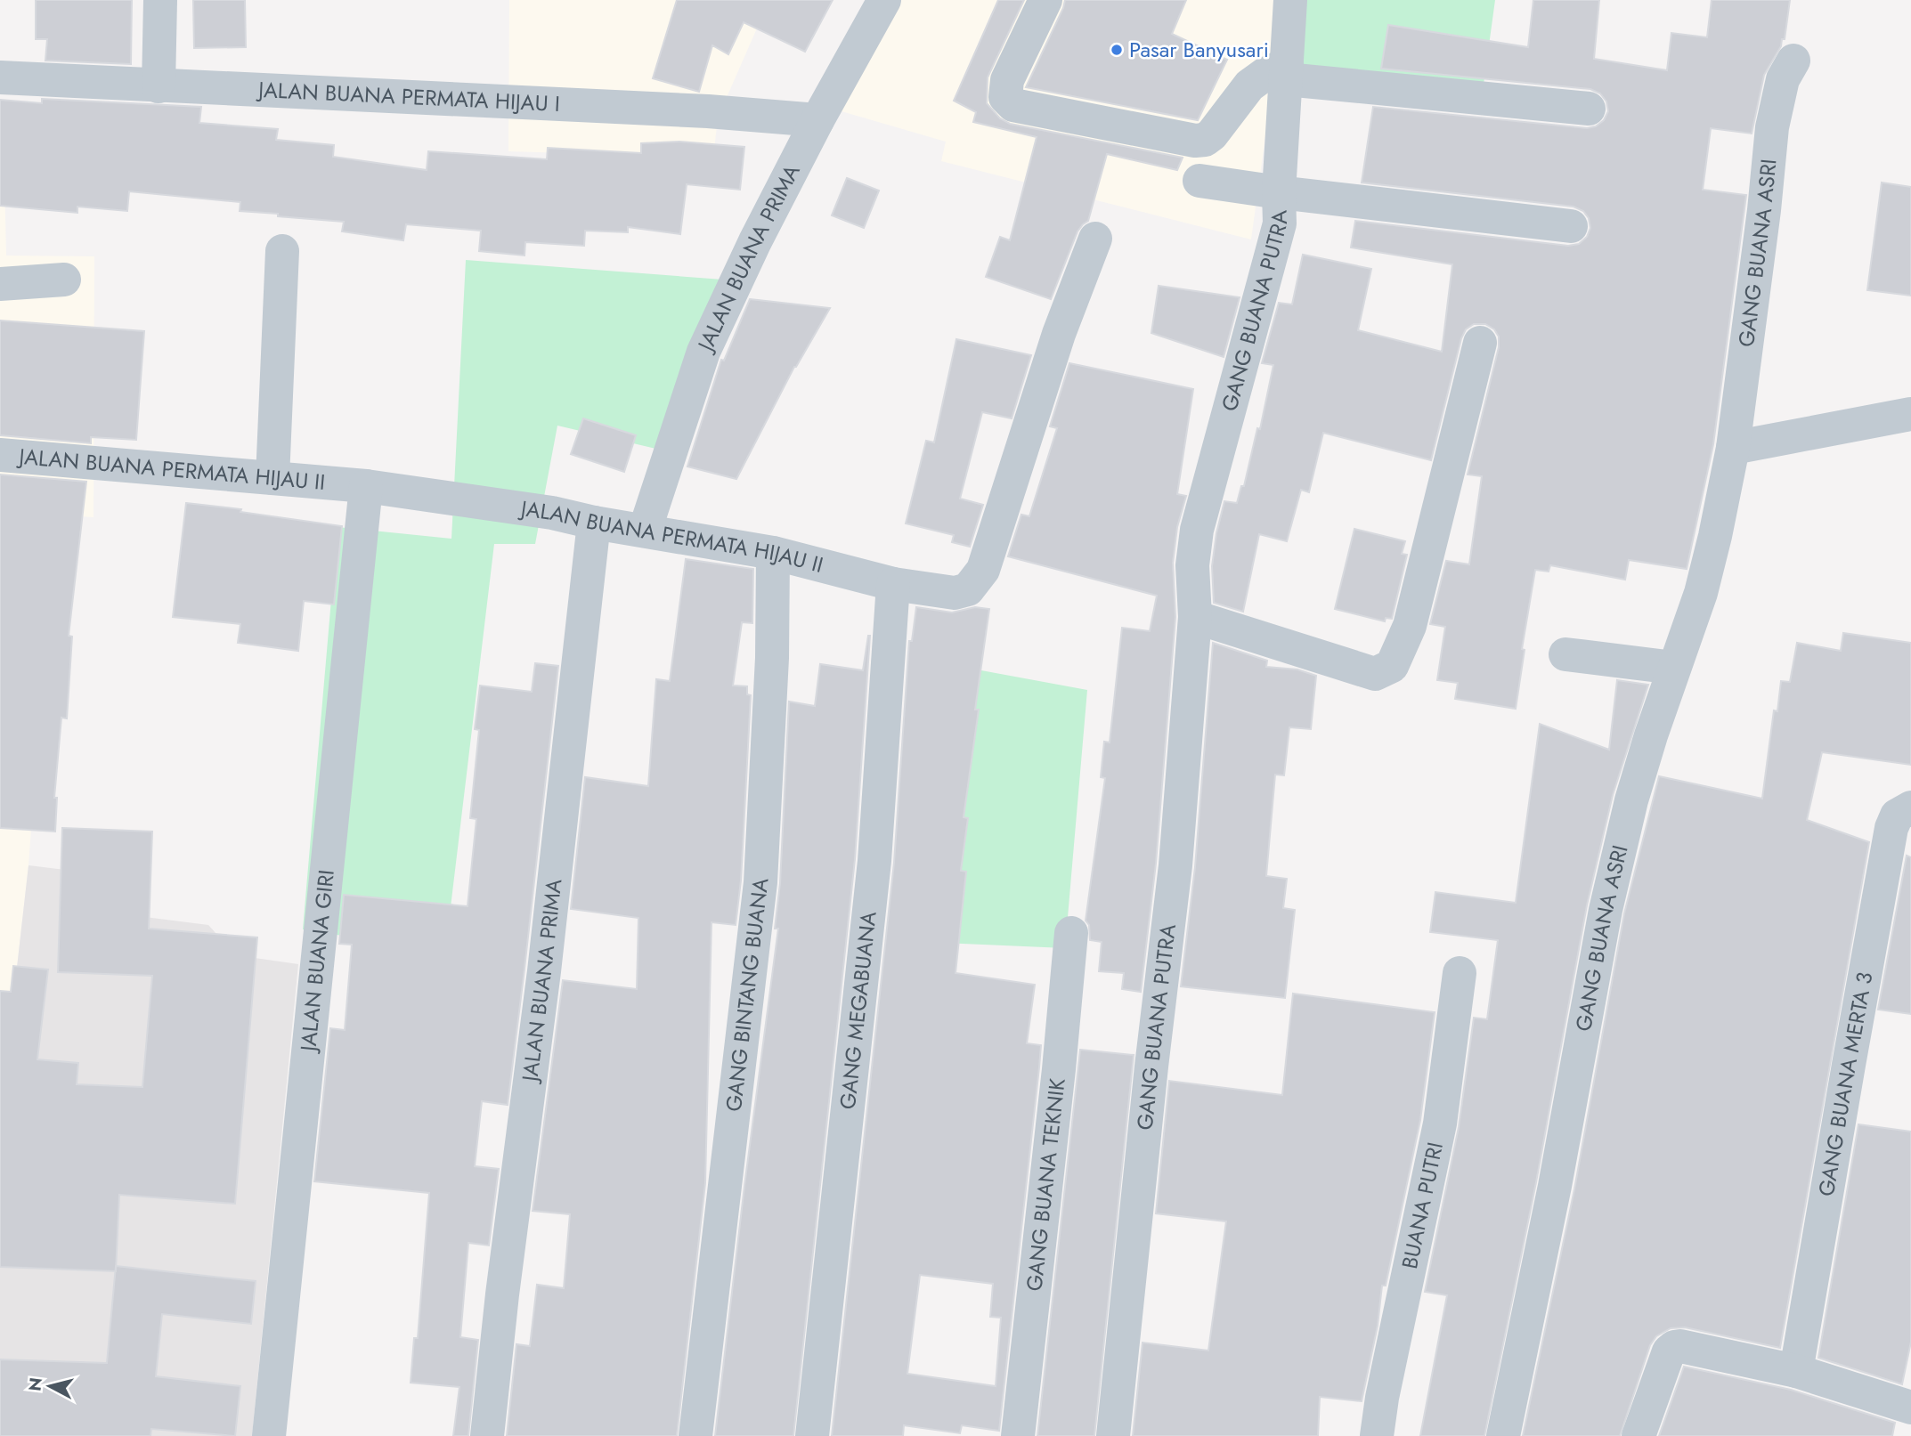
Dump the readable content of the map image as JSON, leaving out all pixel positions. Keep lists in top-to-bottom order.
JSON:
{
  "streets": {
    "street": [
      "JALAN BUANA PERMATA HIJAU I",
      "GANG BUANA ASRI",
      "JALAN BUANA PRIMA",
      "GANG BUANA PUTRA",
      "JALAN BUANA PERMATA HIJAU II",
      "JALAN BUANA GIRI",
      "GANG BINTANG BUANA",
      "GANG MEGABUANA",
      "GANG BUANA MERTA 3",
      "GANG BUANA TEKNIK",
      "BUANA PUTRI"
    ]
  },
  "crossings": [
    ["JALAN BUANA PERMATA HIJAU I", "JALAN BUANA PRIMA"],
    ["JALAN BUANA PRIMA", "JALAN BUANA PERMATA HIJAU II"],
    ["JALAN BUANA PERMATA HIJAU II", "JALAN BUANA GIRI"],
    ["JALAN BUANA PERMATA HIJAU II", "GANG BINTANG BUANA"],
    ["JALAN BUANA PERMATA HIJAU II", "GANG MEGABUANA"]
  ],
  "places": ["Pasar Banyusari"],
  "north": "left"
}
